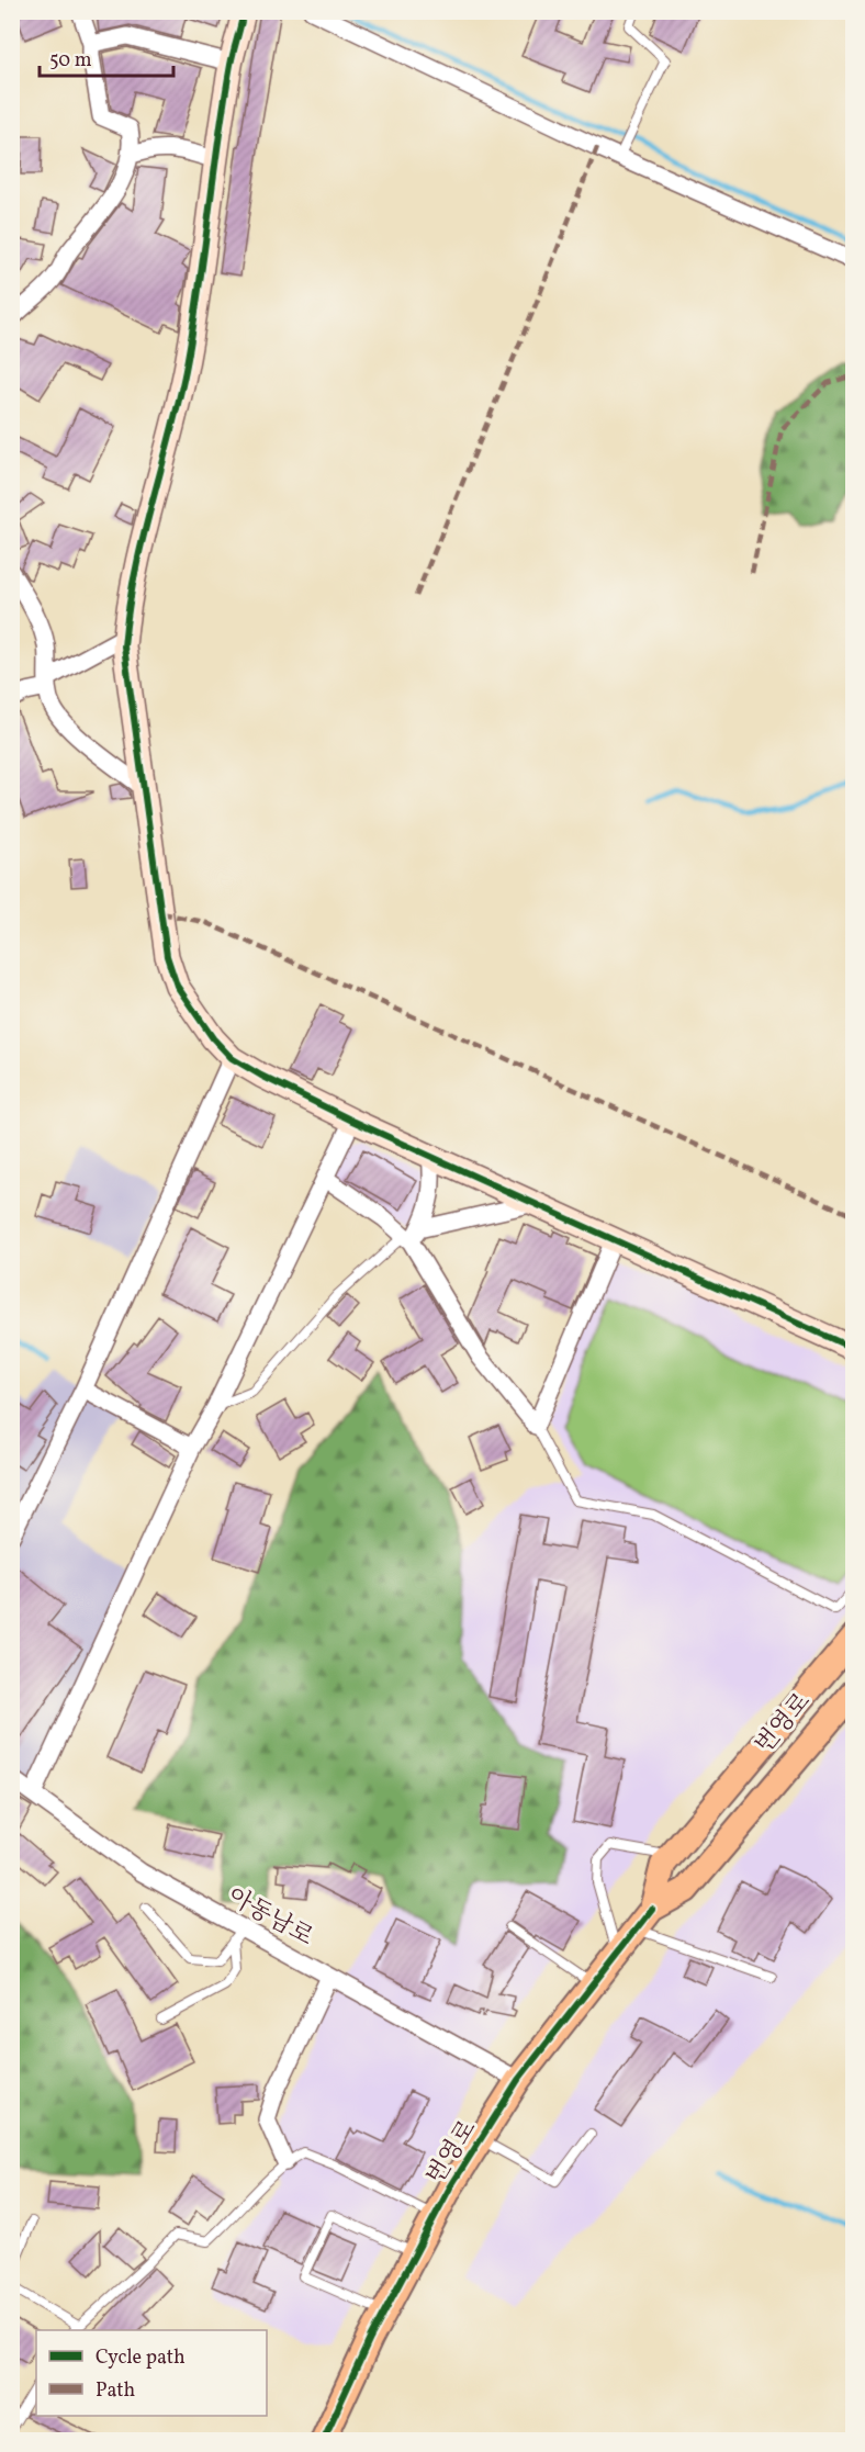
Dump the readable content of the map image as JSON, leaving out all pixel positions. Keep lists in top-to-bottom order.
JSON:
{
  "streets": {
    "main road": ["번영로"],
    "street": ["아동남로"]
  },
  "crossings": [
    ["번영로", "아동남로"]
  ],
  "legend": ["Cycle path", "Path"],
  "scale_bar": "50 m"
}
